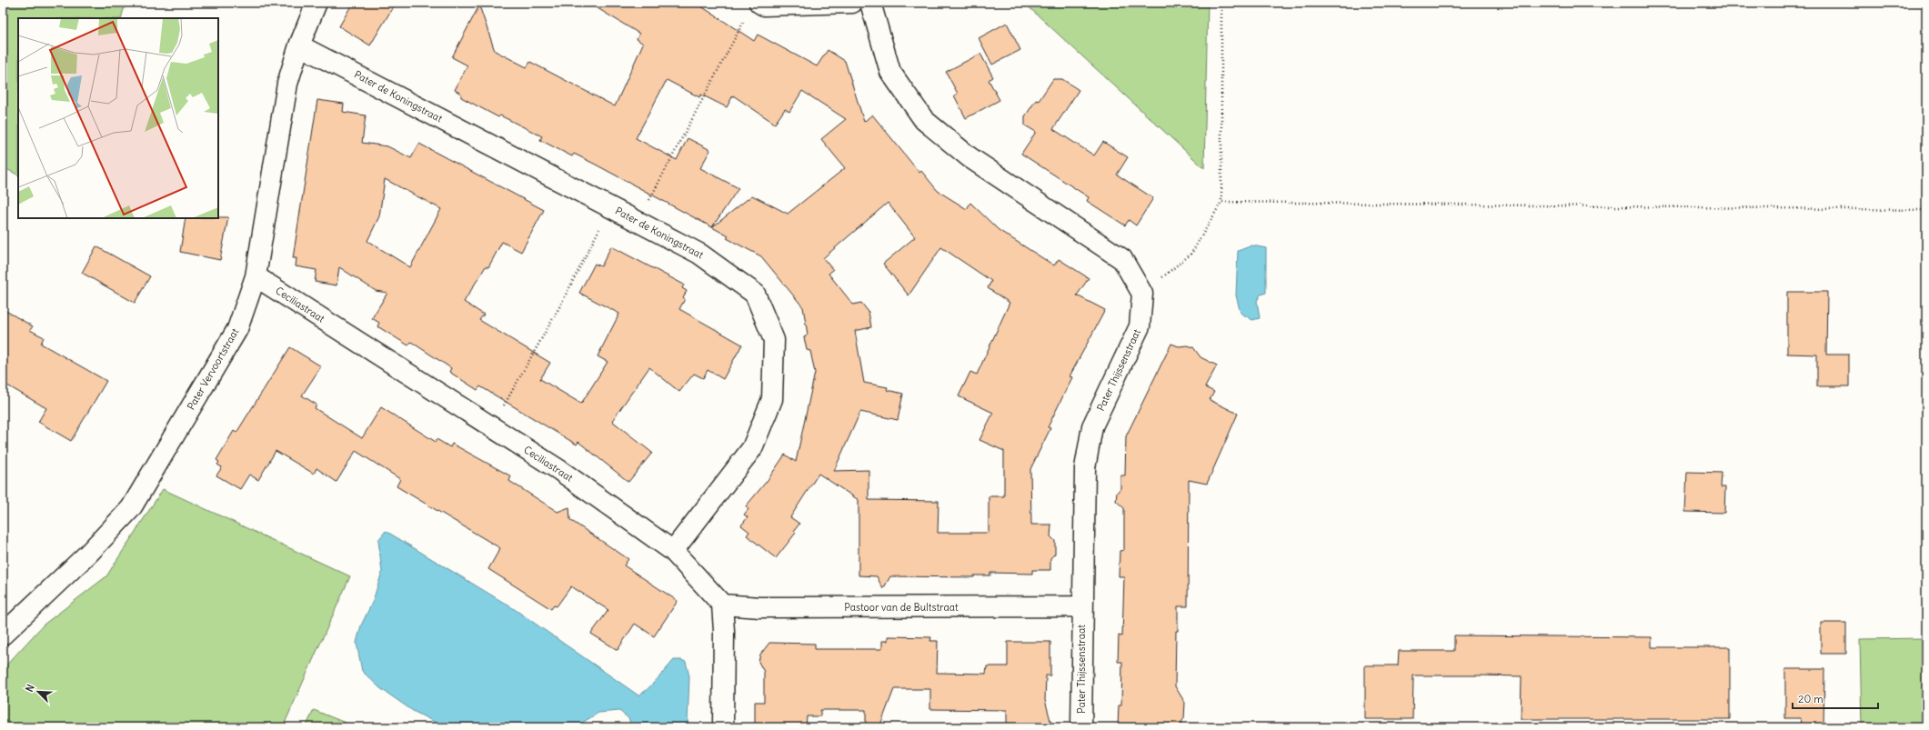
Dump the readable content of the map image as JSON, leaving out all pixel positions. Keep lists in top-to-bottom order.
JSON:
{
  "streets": {
    "street": [
      "Pater de Koningstraat",
      "Ceciliastraat",
      "Pater Vervoortstraat",
      "Pater Thijssenstraat",
      "Pastoor van de Bultstraat"
    ]
  },
  "crossings": [
    ["Pater de Koningstraat", "Ceciliastraat"],
    ["Pater de Koningstraat", "Pater Vervoortstraat"],
    ["Ceciliastraat", "Pater Vervoortstraat"],
    ["Ceciliastraat", "Pastoor van de Bultstraat"],
    ["Pater Thijssenstraat", "Pastoor van de Bultstraat"]
  ],
  "scale_bar": "20 m",
  "north": "top left"
}
